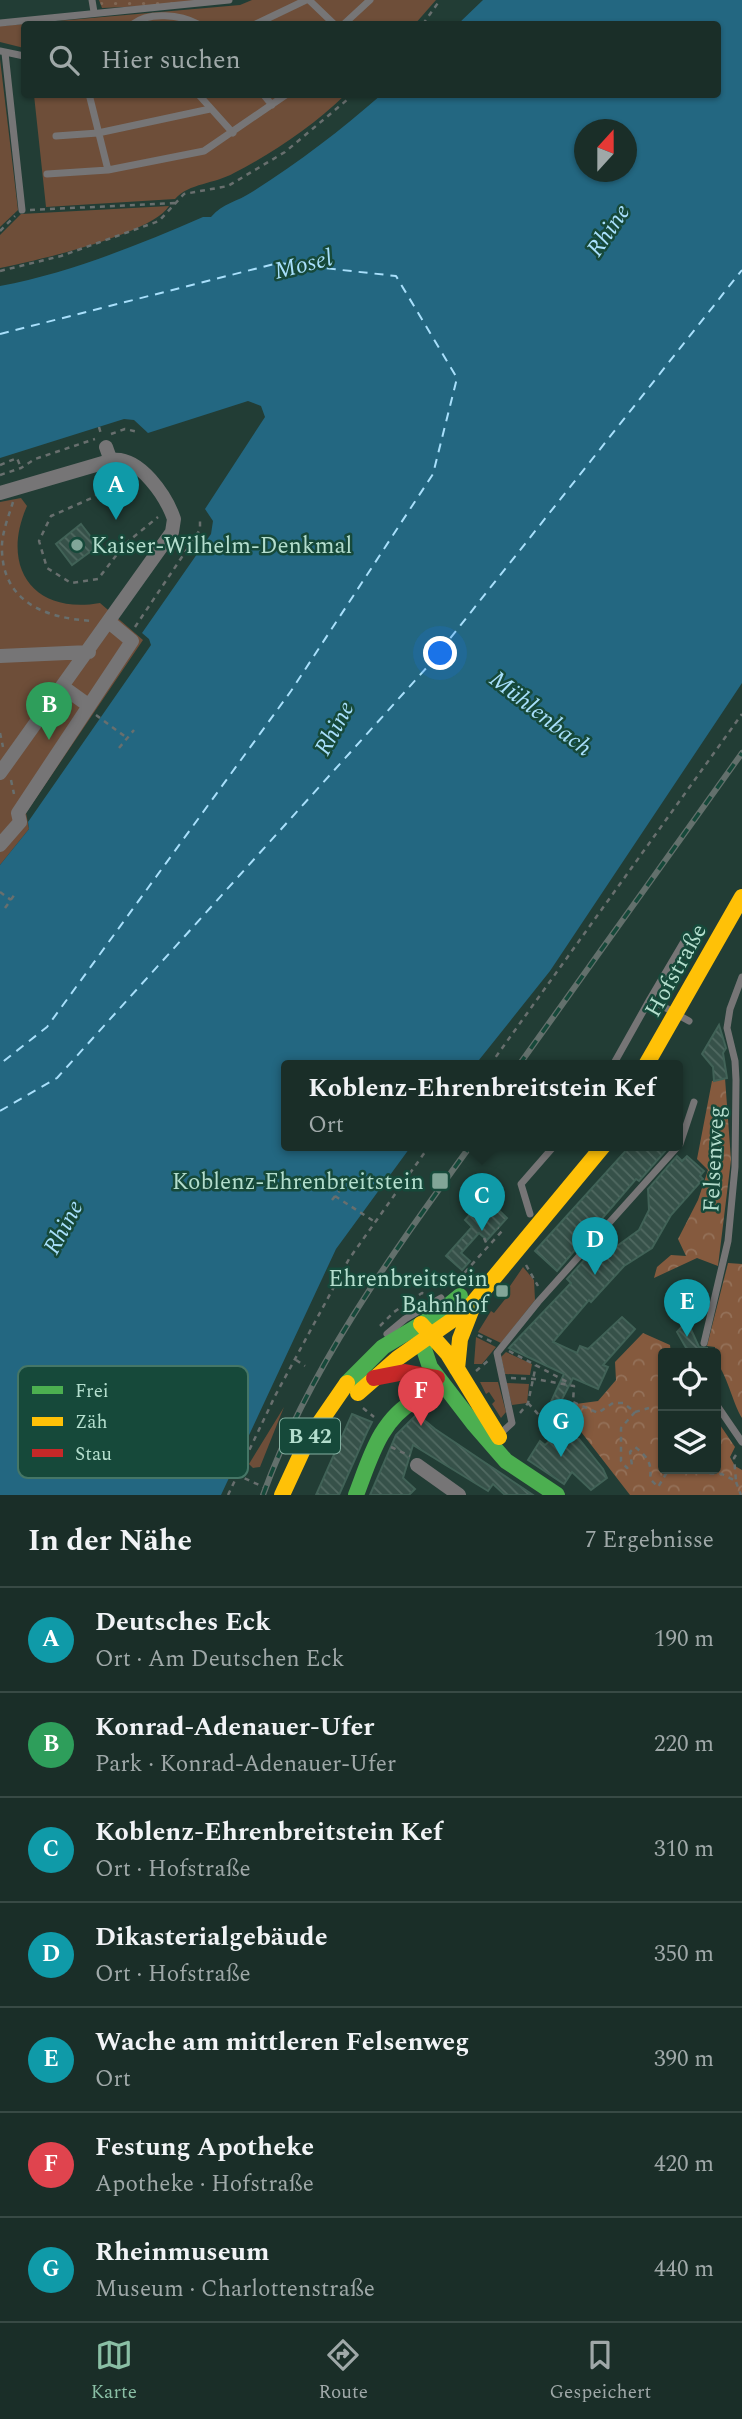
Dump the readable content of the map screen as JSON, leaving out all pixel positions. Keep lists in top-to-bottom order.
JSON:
{
  "streets": {
    "main road": ["Hofstraße", "B 42"],
    "lane": ["Felsenweg"]
  },
  "water": ["Rhine", "Mosel", "Mühlenbach"],
  "places": {
    "other": ["Kaiser-Wilhelm-Denkmal"],
    "transit": ["Koblenz-Ehrenbreitstein", "Ehrenbreitstein Bahnhof"]
  },
  "legend": ["Frei", "Zäh", "Stau"],
  "north": "top",
  "page": {
    "search": "Hier suchen",
    "pins": [
      "A",
      "B",
      "C",
      "D",
      "E",
      "F",
      "G"
    ],
    "popup": ["Koblenz-Ehrenbreitstein Kef", "Ort"],
    "heading": ["In der Nähe", "7 Ergebnisse"],
    "list": [
      {
        "mark": "A",
        "name": "Deutsches Eck",
        "note": "Ort · Am Deutschen Eck",
        "value": "190 m"
      },
      {
        "mark": "B",
        "name": "Konrad-Adenauer-Ufer",
        "note": "Park · Konrad-Adenauer-Ufer",
        "value": "220 m"
      },
      {
        "mark": "C",
        "name": "Koblenz-Ehrenbreitstein Kef",
        "note": "Ort · Hofstraße",
        "value": "310 m"
      },
      {
        "mark": "D",
        "name": "Dikasterialgebäude",
        "note": "Ort · Hofstraße",
        "value": "350 m"
      },
      {
        "mark": "E",
        "name": "Wache am mittleren Felsenweg",
        "note": "Ort",
        "value": "390 m"
      },
      {
        "mark": "F",
        "name": "Festung Apotheke",
        "note": "Apotheke · Hofstraße",
        "value": "420 m"
      },
      {
        "mark": "G",
        "name": "Rheinmuseum",
        "note": "Museum · Charlottenstraße",
        "value": "440 m"
      }
    ],
    "nav": ["Karte", "Route", "Gespeichert"]
  }
}
